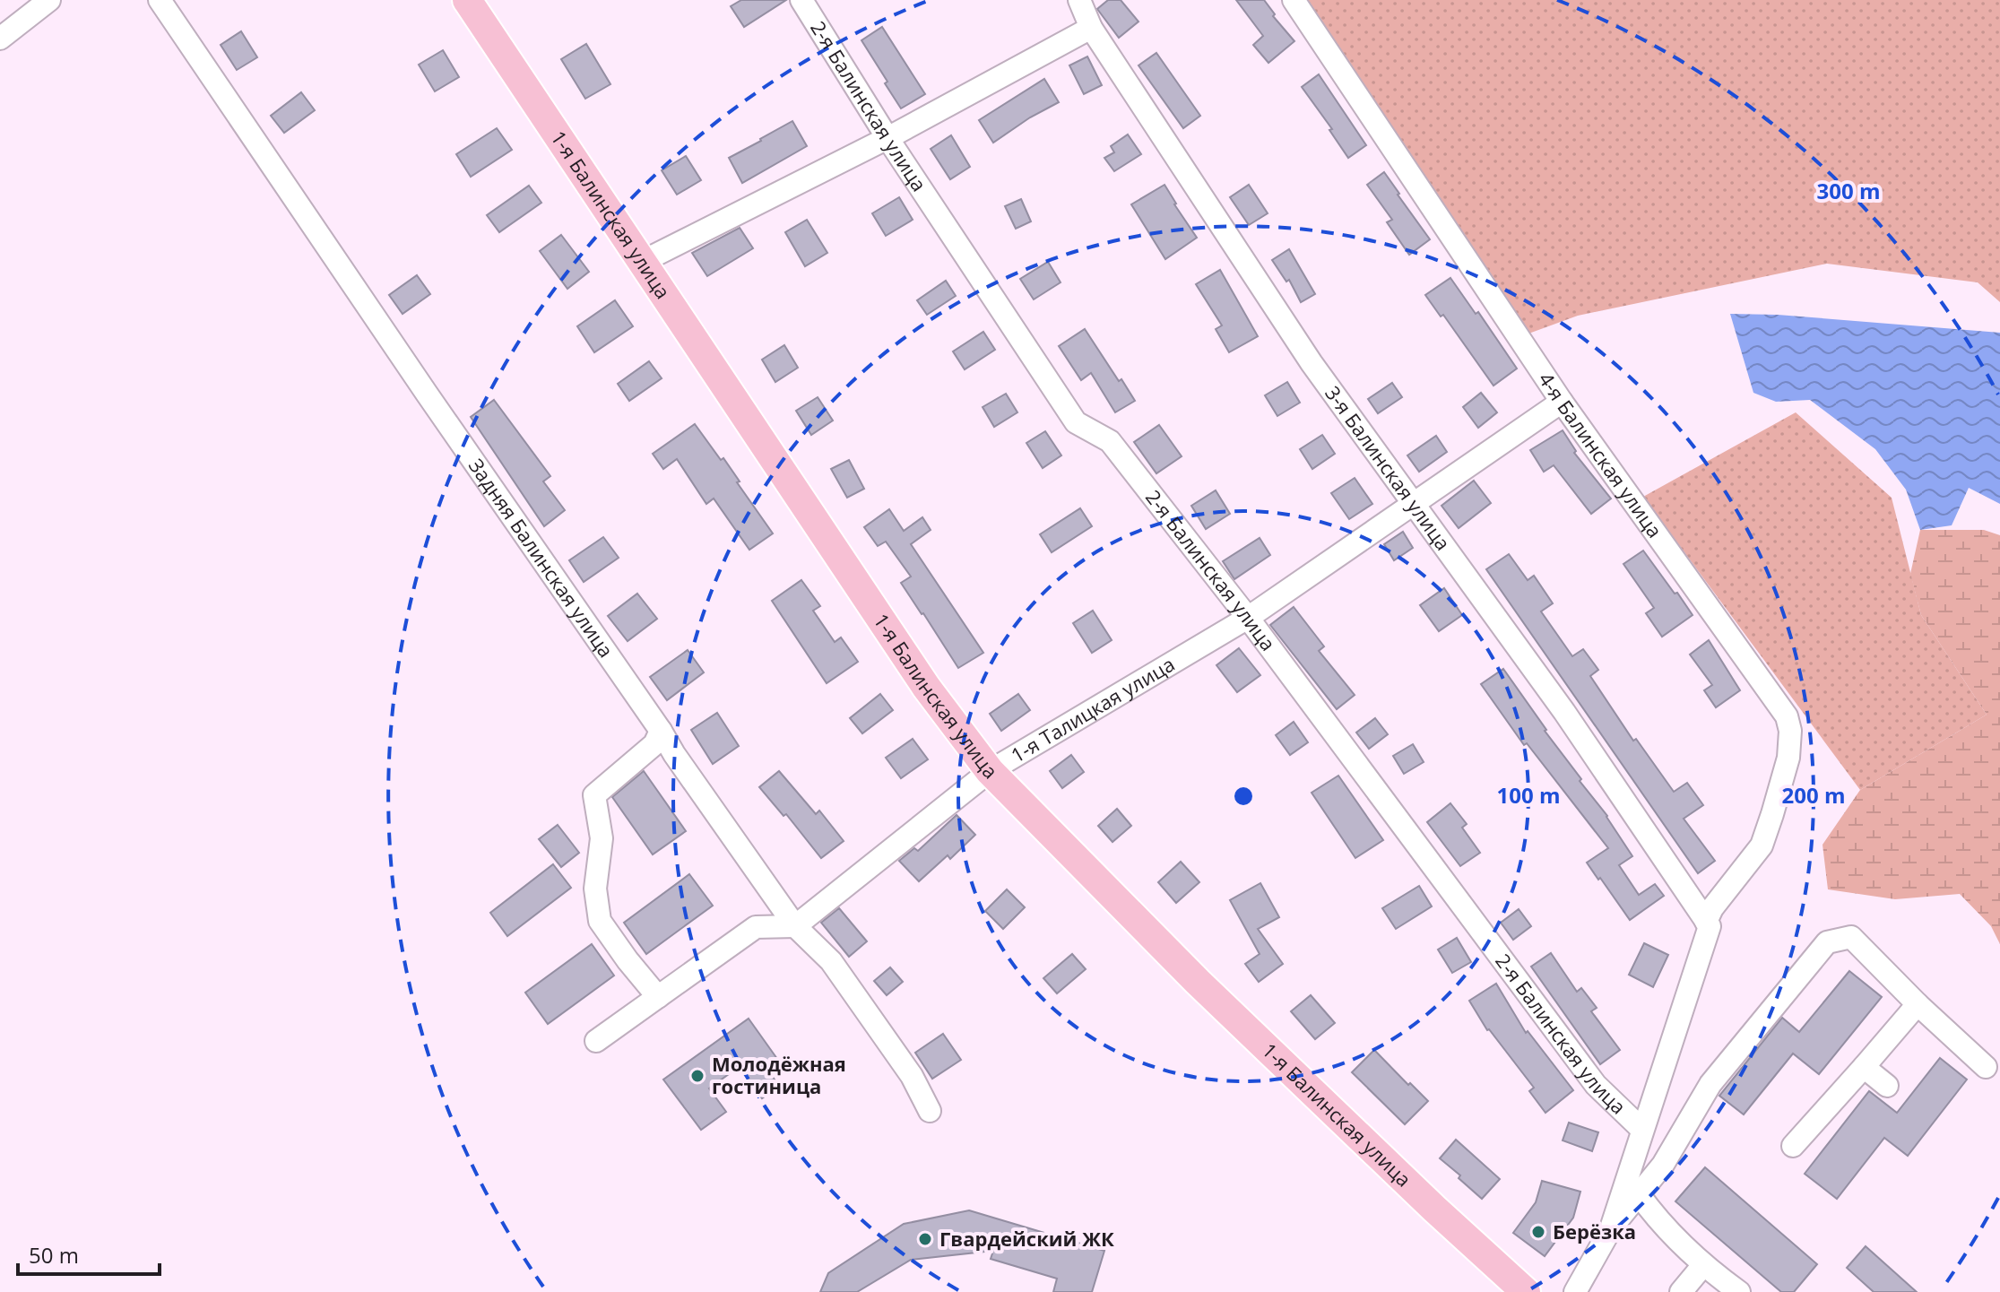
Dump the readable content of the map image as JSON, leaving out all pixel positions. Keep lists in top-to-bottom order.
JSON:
{
  "streets": {
    "main road": ["1-я Балинская улица"],
    "street": [
      "2-я Балинская улица",
      "4-я Балинская улица",
      "3-я Балинская улица",
      "Задняя Балинская улица",
      "1-я Талицкая улица"
    ]
  },
  "crossings": [
    ["2-я Балинская улица", "4-я Балинская улица"],
    ["2-я Балинская улица", "1-я Талицкая улица"],
    ["1-я Балинская улица", "1-я Талицкая улица"],
    ["4-я Балинская улица", "3-я Балинская улица"],
    ["4-я Балинская улица", "1-я Талицкая улица"],
    ["3-я Балинская улица", "1-я Талицкая улица"],
    ["Задняя Балинская улица", "1-я Талицкая улица"]
  ],
  "places": ["Молодёжная гостиница", "Берёзка", "Гвардейский ЖК"],
  "scale_bar": "50 m",
  "rings": ["300 m", "100 m", "200 m"]
}
